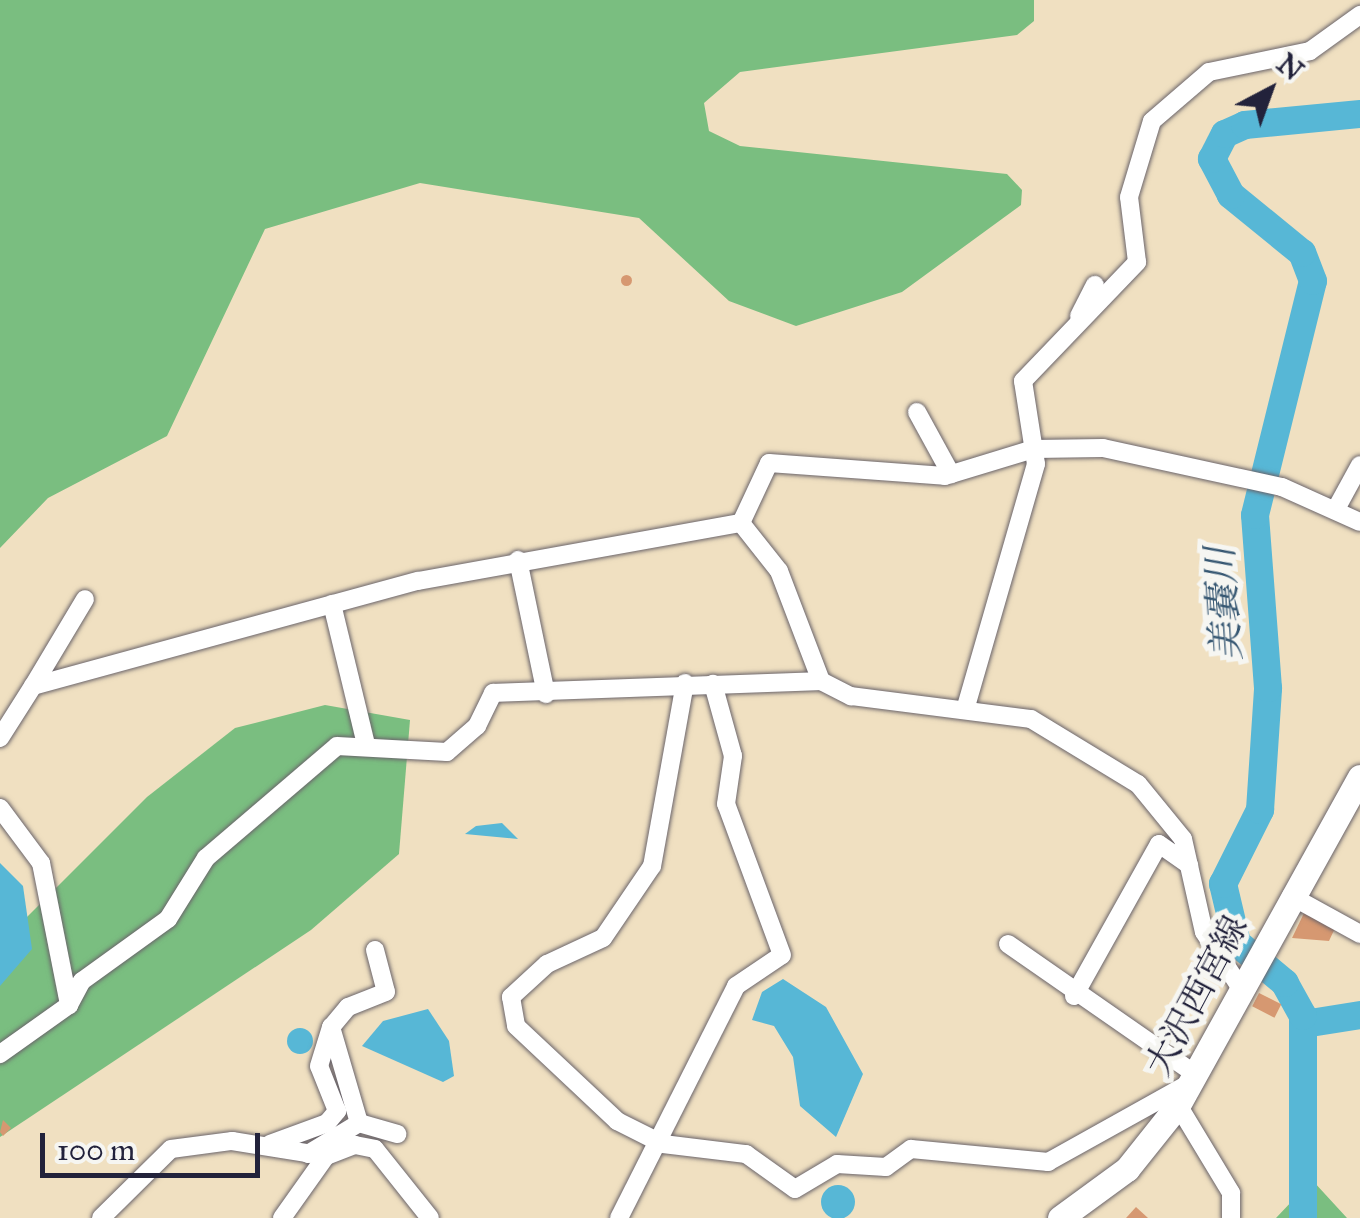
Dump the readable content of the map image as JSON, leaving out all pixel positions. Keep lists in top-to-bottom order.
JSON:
{
  "streets": {
    "main road": ["大沢西宮線"]
  },
  "water": ["美嚢川"],
  "scale_bar": "100 m",
  "north": "top right"
}
